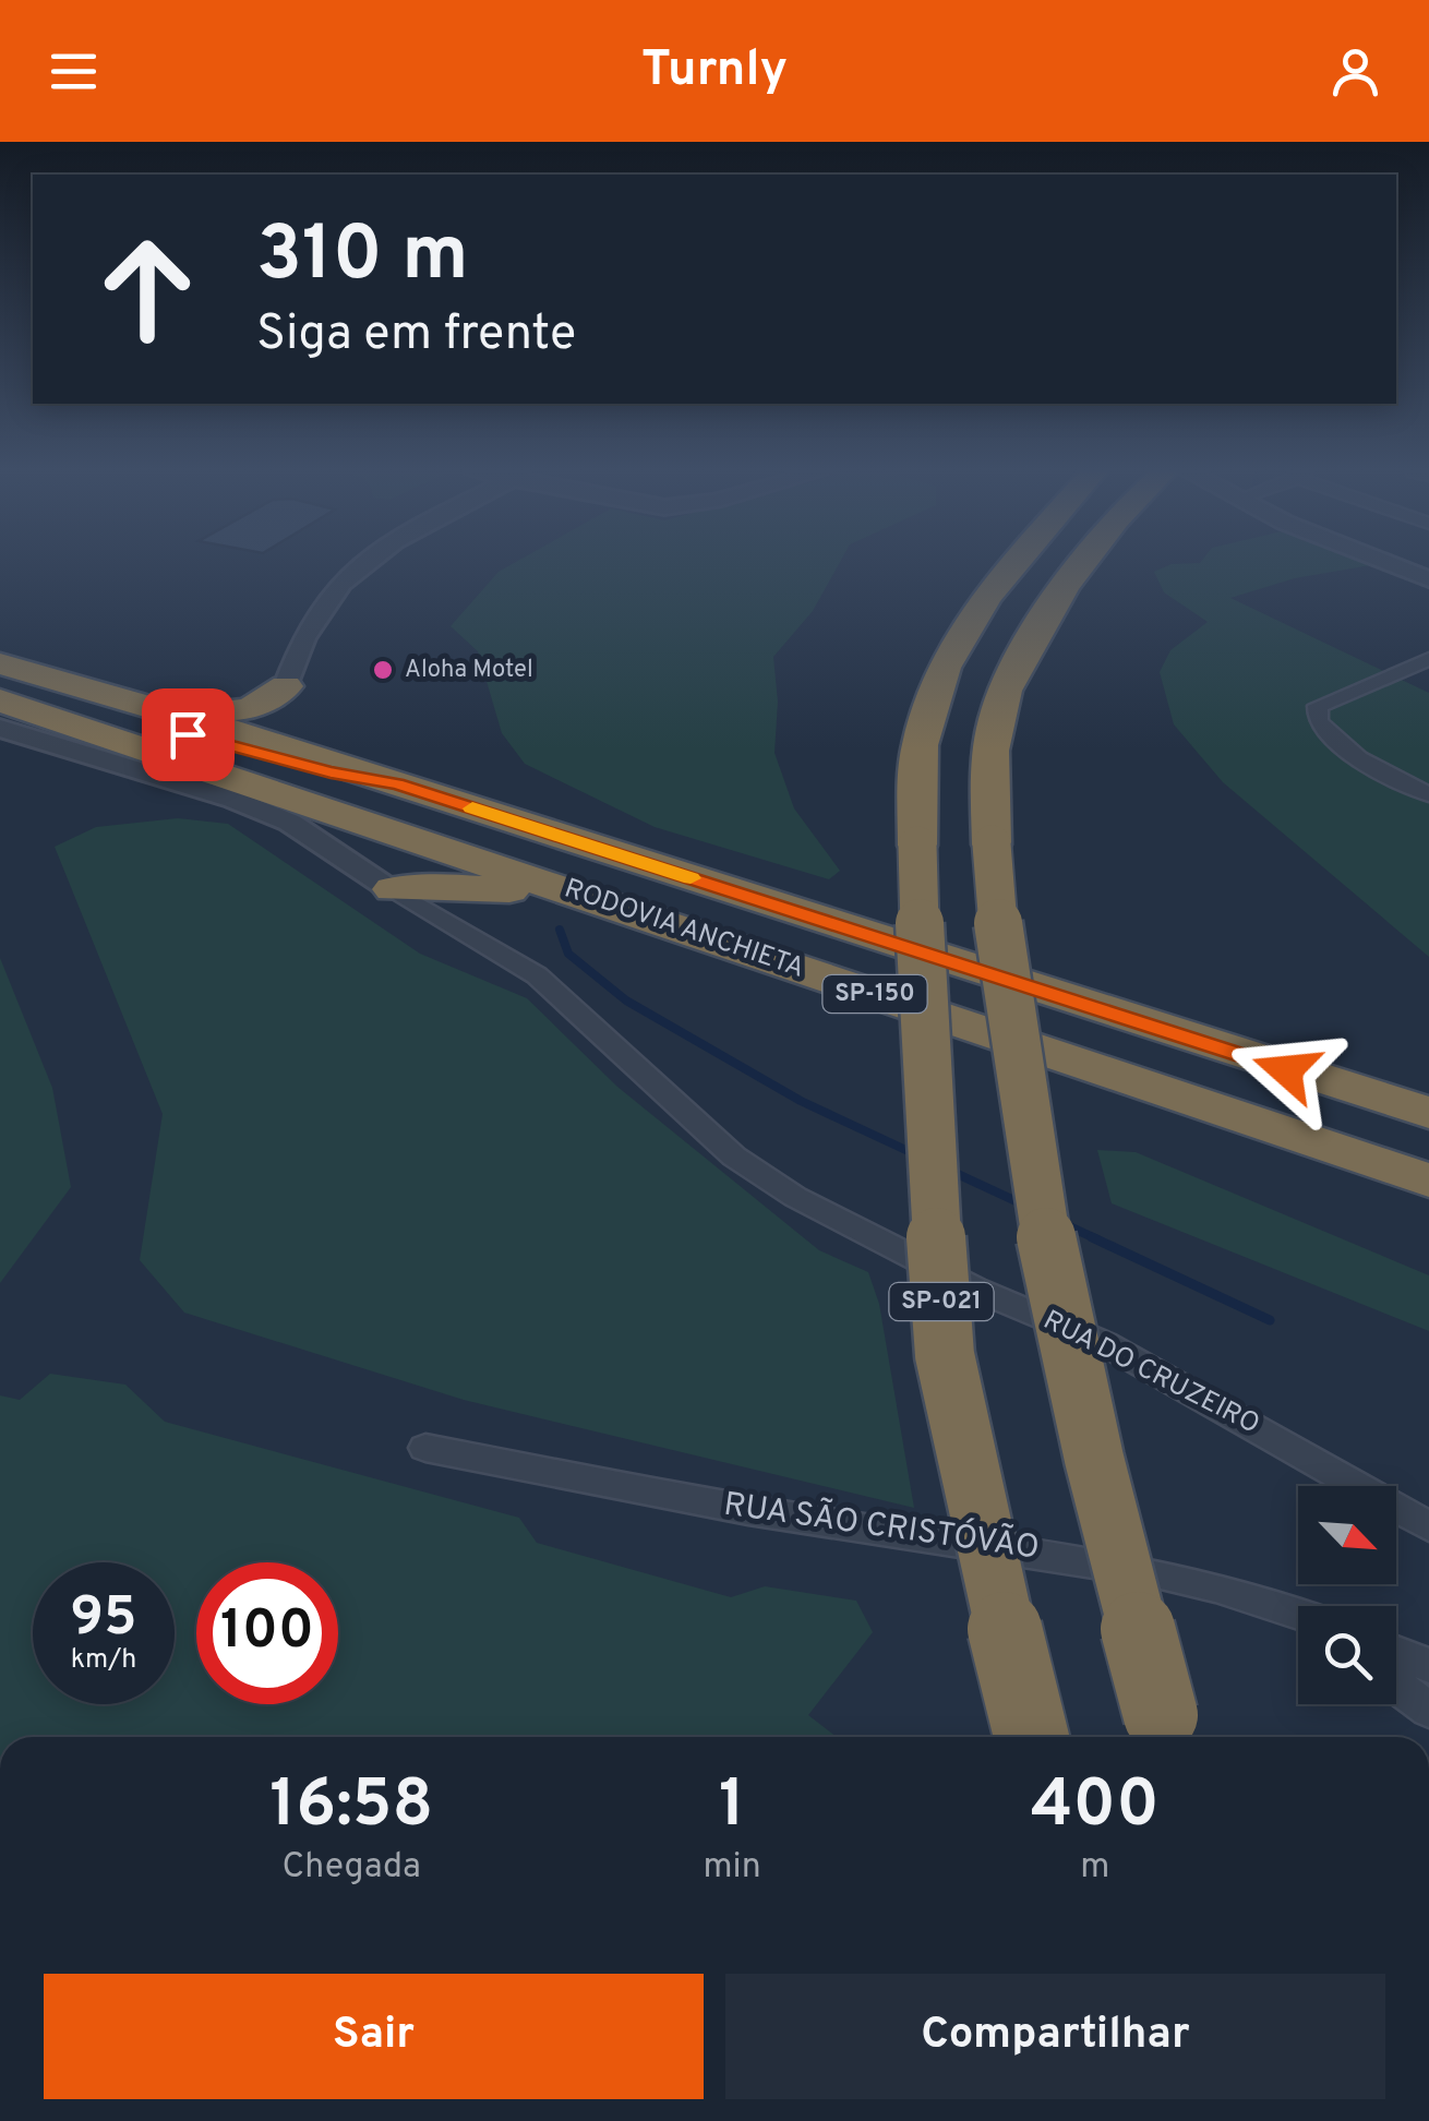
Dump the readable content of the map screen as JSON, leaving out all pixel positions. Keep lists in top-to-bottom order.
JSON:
{
  "streets": {
    "highway": ["RODOVIA ANCHIETA", "SP-150", "SP-021"],
    "street": ["RUA DO CRUZEIRO", "RUA SÃO CRISTÓVÃO"]
  },
  "places": ["Aloha Motel"],
  "north": "bottom right",
  "page": {
    "header": "Turnly",
    "turn": ["310 m", "Siga em frente"],
    "speed": "95 km/h",
    "limit": "100",
    "eta": [
      "16:58",
      "Chegada",
      "1",
      "min",
      "400",
      "m"
    ],
    "buttons": ["Sair", "Compartilhar"]
  }
}
